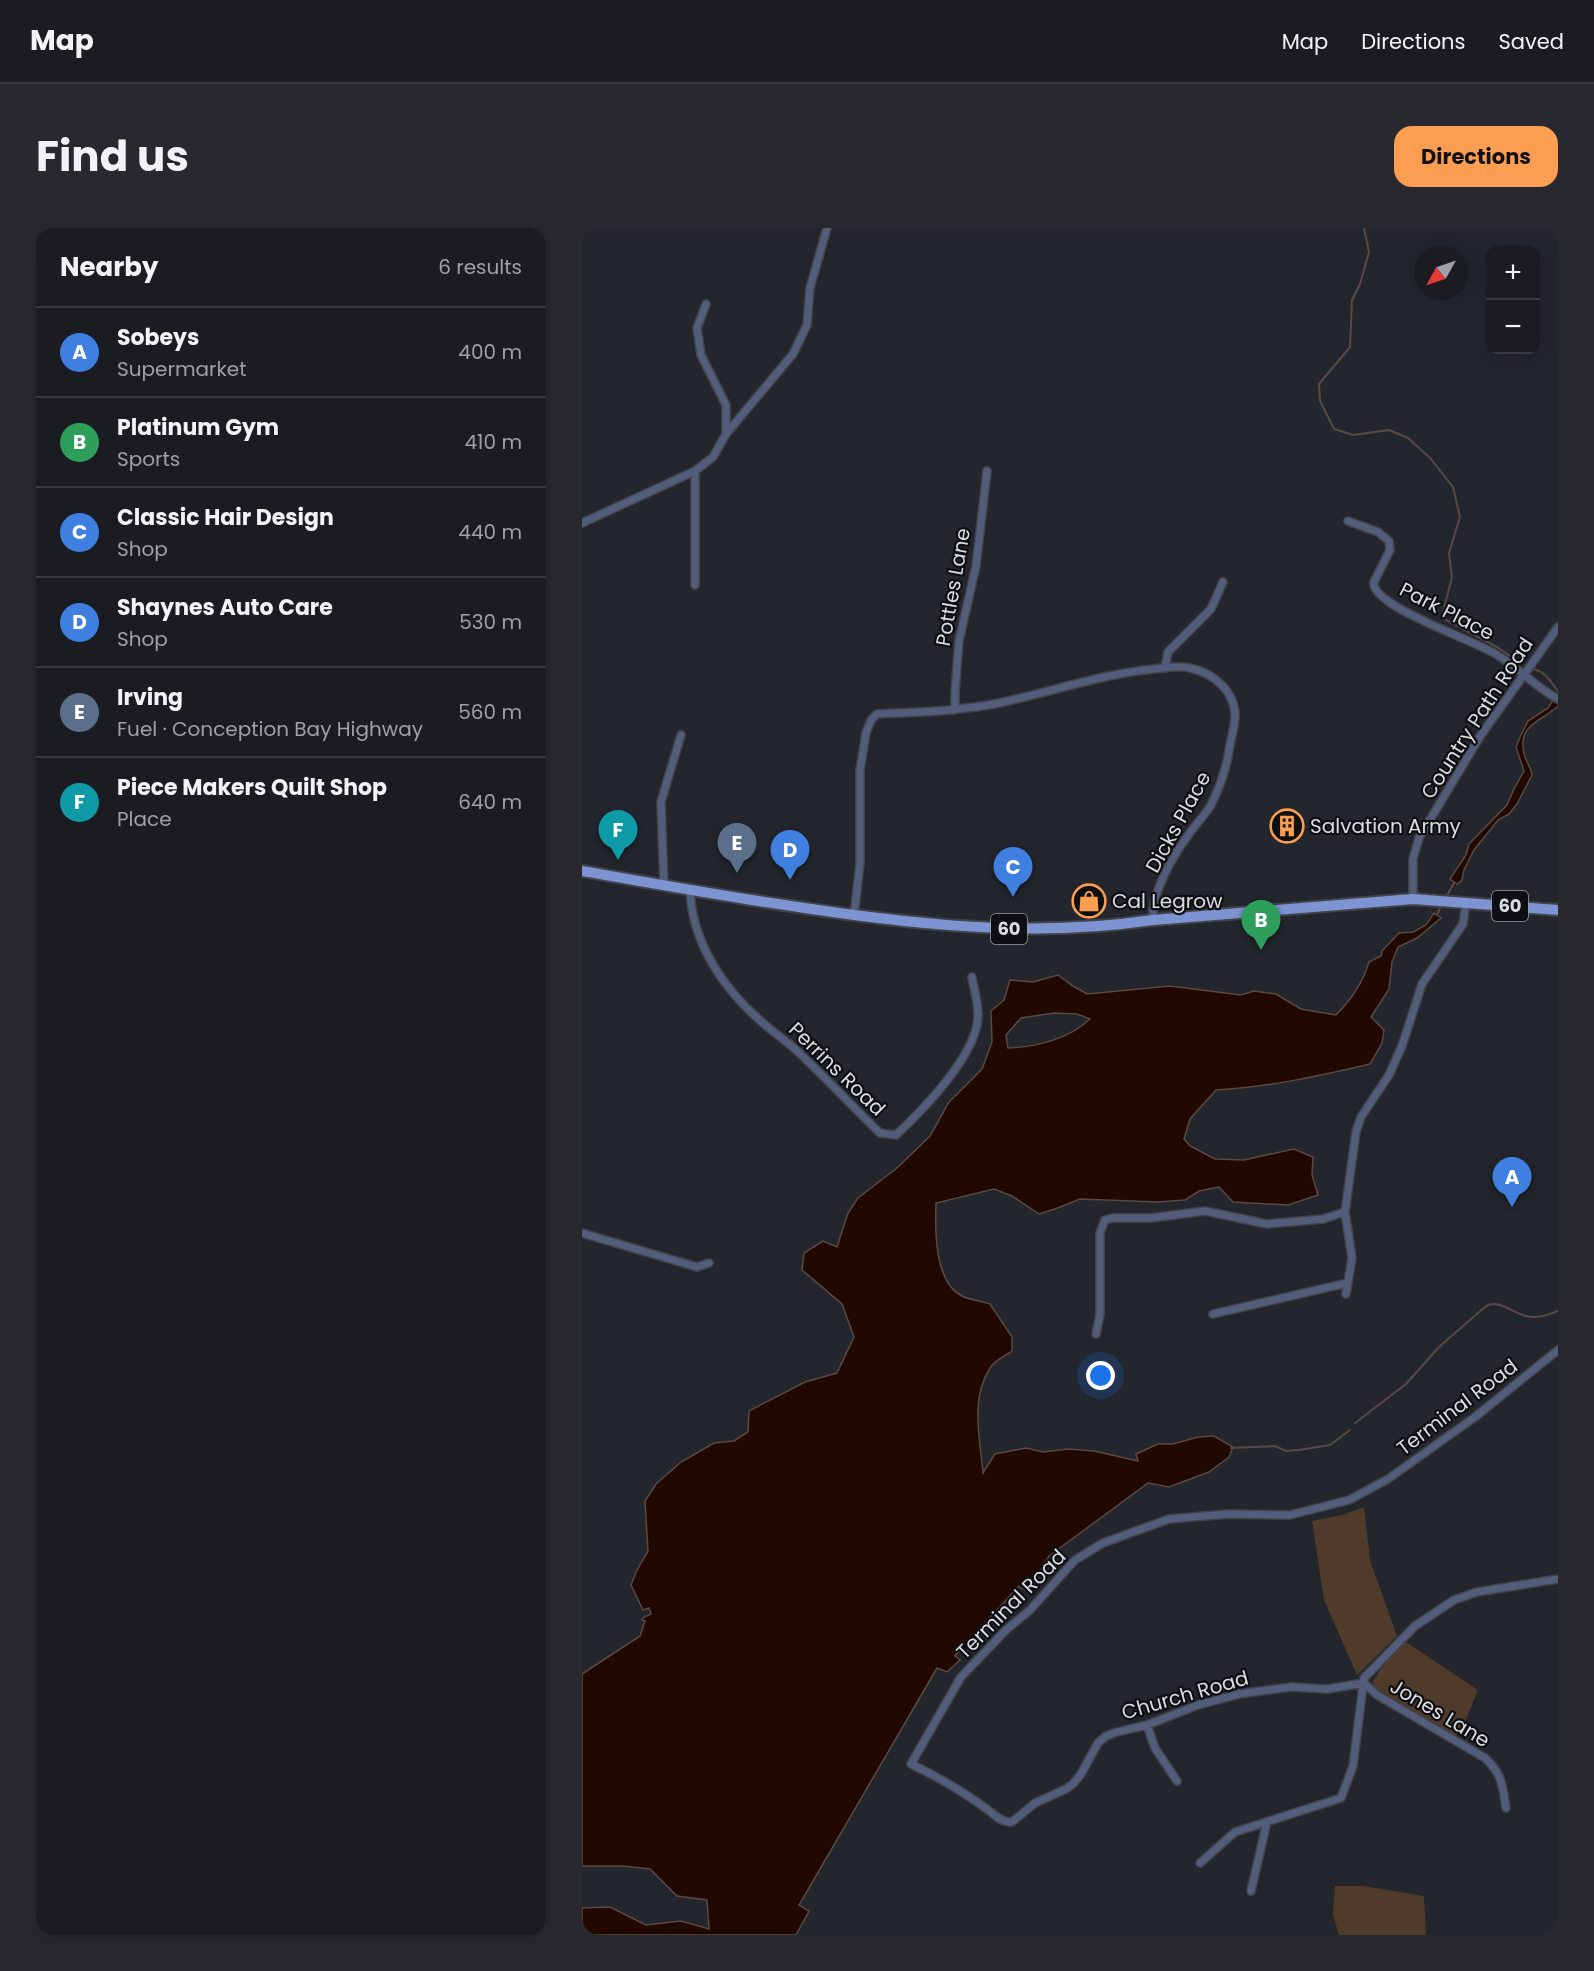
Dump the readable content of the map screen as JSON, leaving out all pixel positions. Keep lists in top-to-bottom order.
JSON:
{
  "streets": {
    "main road": ["60"],
    "street": [
      "Pottles Lane",
      "Park Place",
      "Country Path Road",
      "Dicks Place",
      "Perrins Road",
      "Terminal Road",
      "Church Road",
      "Jones Lane"
    ]
  },
  "crossings": [
    ["Pottles Lane", "Dicks Place"],
    ["Park Place", "Country Path Road"],
    ["Country Path Road", "60"],
    ["Dicks Place", "60"],
    ["60", "Perrins Road"],
    ["Terminal Road", "Church Road"],
    ["Church Road", "Jones Lane"]
  ],
  "places": {
    "building": ["Salvation Army"],
    "shop": ["Cal Legrow"]
  },
  "north": "bottom left",
  "page": {
    "header": "Map",
    "nav": ["Map", "Directions", "Saved"],
    "title": "Find us",
    "buttons": "Directions",
    "heading": ["Nearby", "6 results"],
    "map_buttons": ["+", "−"],
    "list": [
      {
        "mark": "A",
        "name": "Sobeys",
        "note": "Supermarket",
        "value": "400 m"
      },
      {
        "mark": "B",
        "name": "Platinum Gym",
        "note": "Sports",
        "value": "410 m"
      },
      {
        "mark": "C",
        "name": "Classic Hair Design",
        "note": "Shop",
        "value": "440 m"
      },
      {
        "mark": "D",
        "name": "Shaynes Auto Care",
        "note": "Shop",
        "value": "530 m"
      },
      {
        "mark": "E",
        "name": "Irving",
        "note": "Fuel · Conception Bay Highway",
        "value": "560 m"
      },
      {
        "mark": "F",
        "name": "Piece Makers Quilt Shop",
        "note": "Place",
        "value": "640 m"
      }
    ],
    "pins": [
      "F",
      "E",
      "D",
      "C",
      "B",
      "A"
    ]
  }
}
